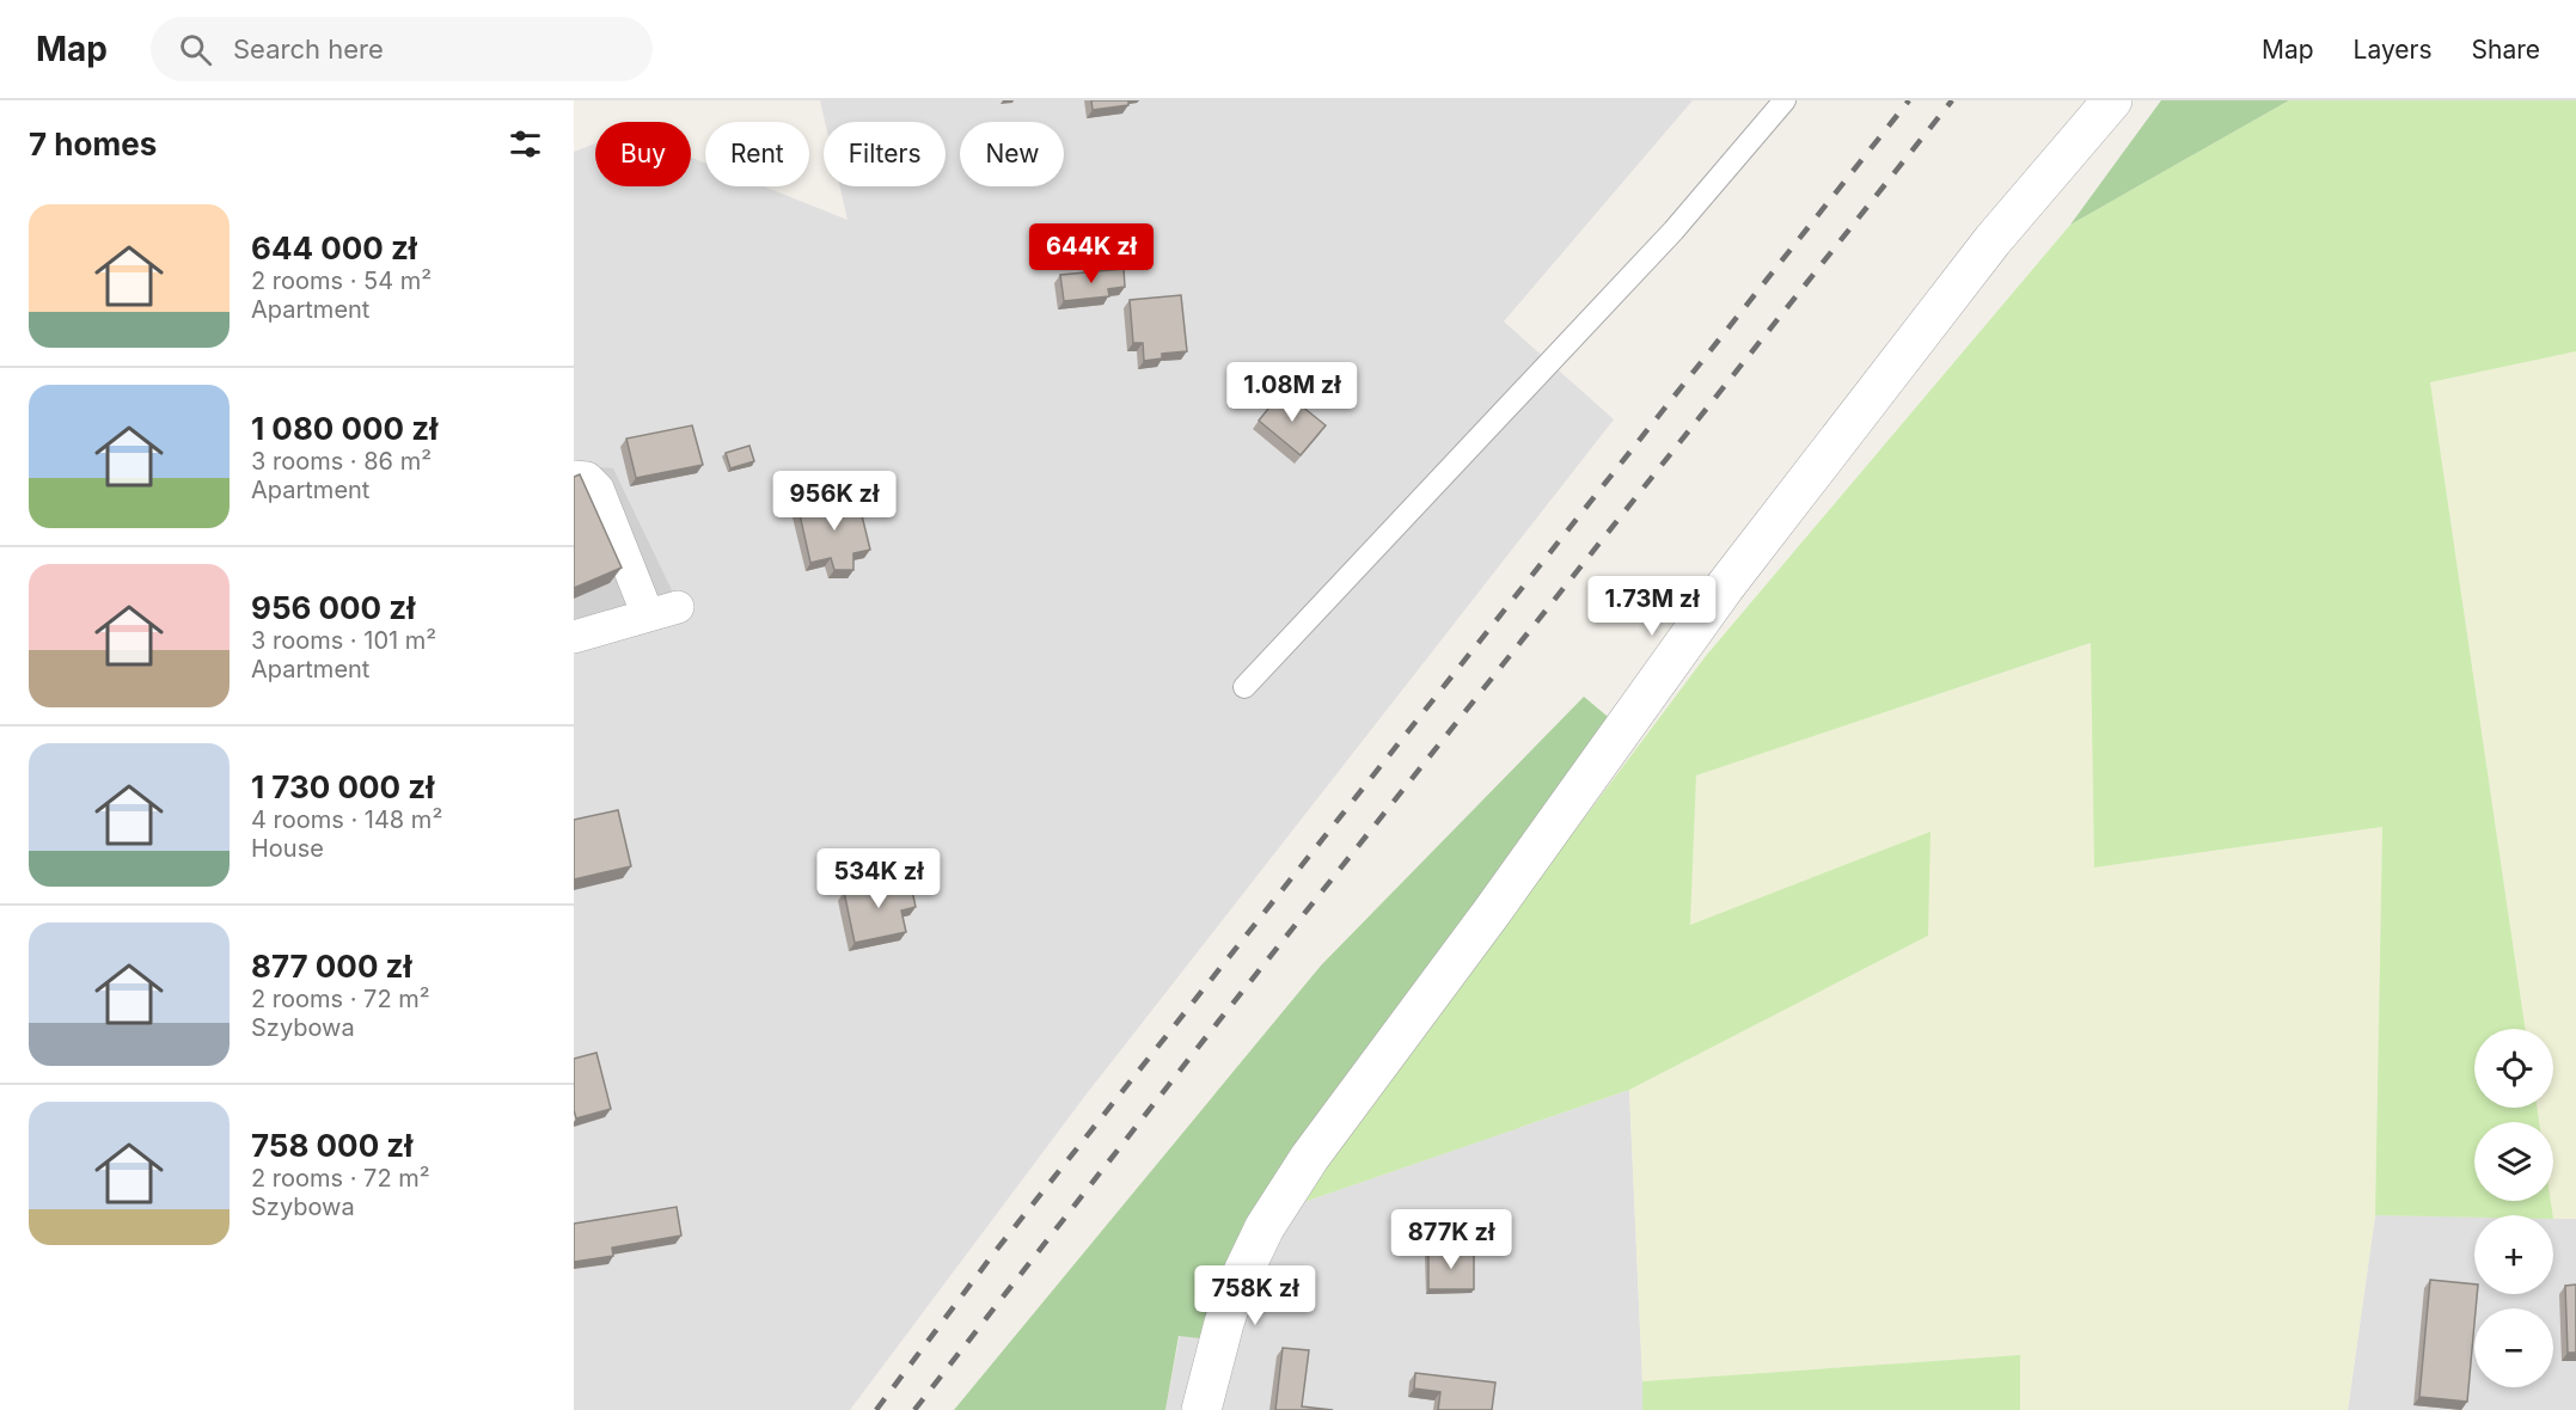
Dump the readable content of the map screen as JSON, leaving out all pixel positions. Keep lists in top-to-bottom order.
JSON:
{
  "page": {
    "header": "Map",
    "search": "Search here",
    "nav": ["Map", "Layers", "Share"],
    "heading": "7 homes",
    "chip": [
      "Buy",
      "Rent",
      "Filters",
      "New"
    ],
    "list": [
      {
        "name": "644 000 zł",
        "note": "2 rooms · 54 m² · Apartment"
      },
      {
        "name": "1 080 000 zł",
        "note": "3 rooms · 86 m² · Apartment"
      },
      {
        "name": "956 000 zł",
        "note": "3 rooms · 101 m² · Apartment"
      },
      {
        "name": "1 730 000 zł",
        "note": "4 rooms · 148 m² · House"
      },
      {
        "name": "877 000 zł",
        "note": "2 rooms · 72 m² · Szybowa"
      },
      {
        "name": "758 000 zł",
        "note": "2 rooms · 72 m² · Szybowa"
      }
    ],
    "price": [
      "644K zł",
      "1.08M zł",
      "956K zł",
      "1.73M zł",
      "534K zł",
      "877K zł",
      "758K zł"
    ],
    "map_buttons": ["+", "−"]
  }
}
